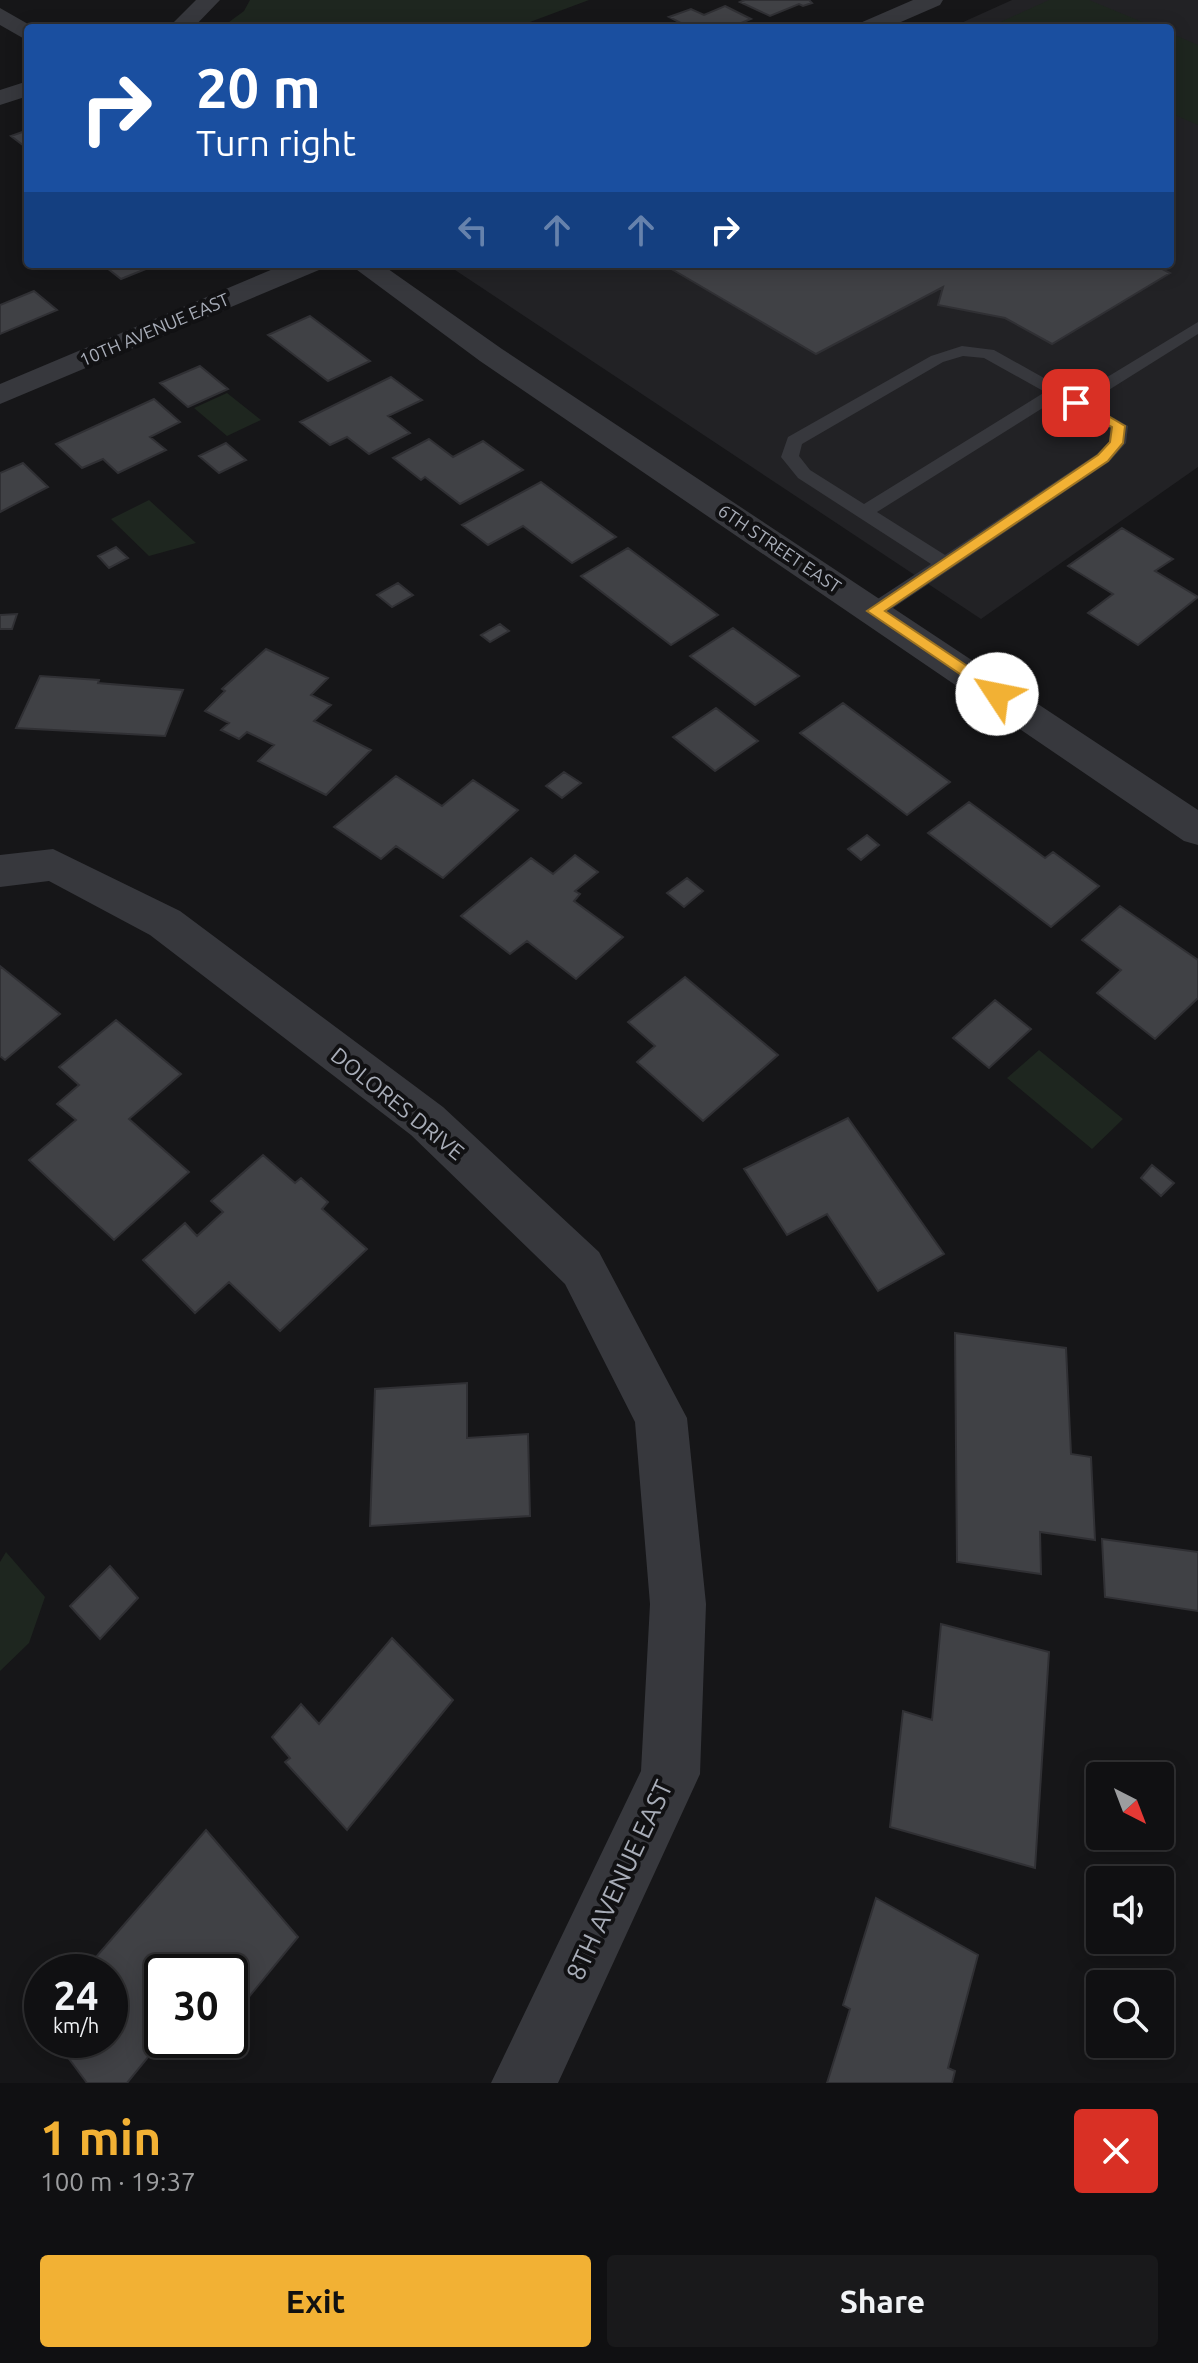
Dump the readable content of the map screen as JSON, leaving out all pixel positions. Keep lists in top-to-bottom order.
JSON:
{
  "streets": {
    "street": [
      "10TH AVENUE EAST",
      "6TH STREET EAST",
      "DOLORES DRIVE",
      "8TH AVENUE EAST"
    ]
  },
  "crossings": [
    ["DOLORES DRIVE", "8TH AVENUE EAST"]
  ],
  "north": "bottom right",
  "page": {
    "turn": ["20 m", "Turn right"],
    "speed": "24 km/h",
    "limit": "30",
    "heading": ["1 min", "100 m · 19:37"],
    "buttons": ["Exit", "Share"]
  }
}
